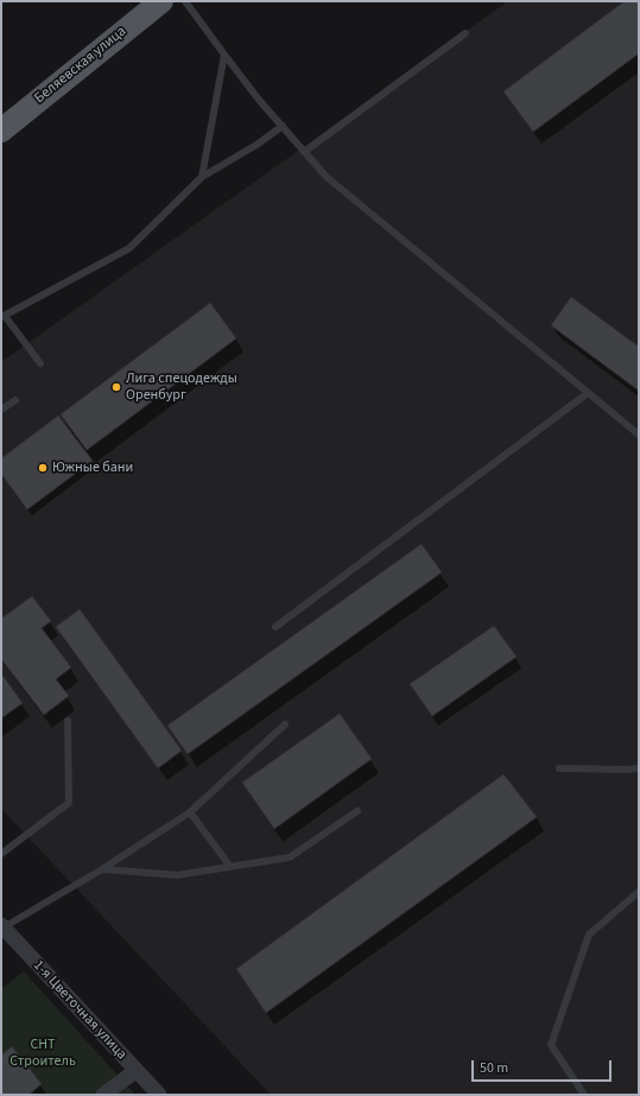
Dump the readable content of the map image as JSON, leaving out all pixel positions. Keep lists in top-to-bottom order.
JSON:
{
  "streets": {
    "main road": ["Беляевская улица"],
    "street": ["1-я Цветочная улица"]
  },
  "parks": ["СНТ Строитель"],
  "places": ["Лига спецодежды Оренбург", "Южные бани"],
  "scale_bar": "50 m"
}
